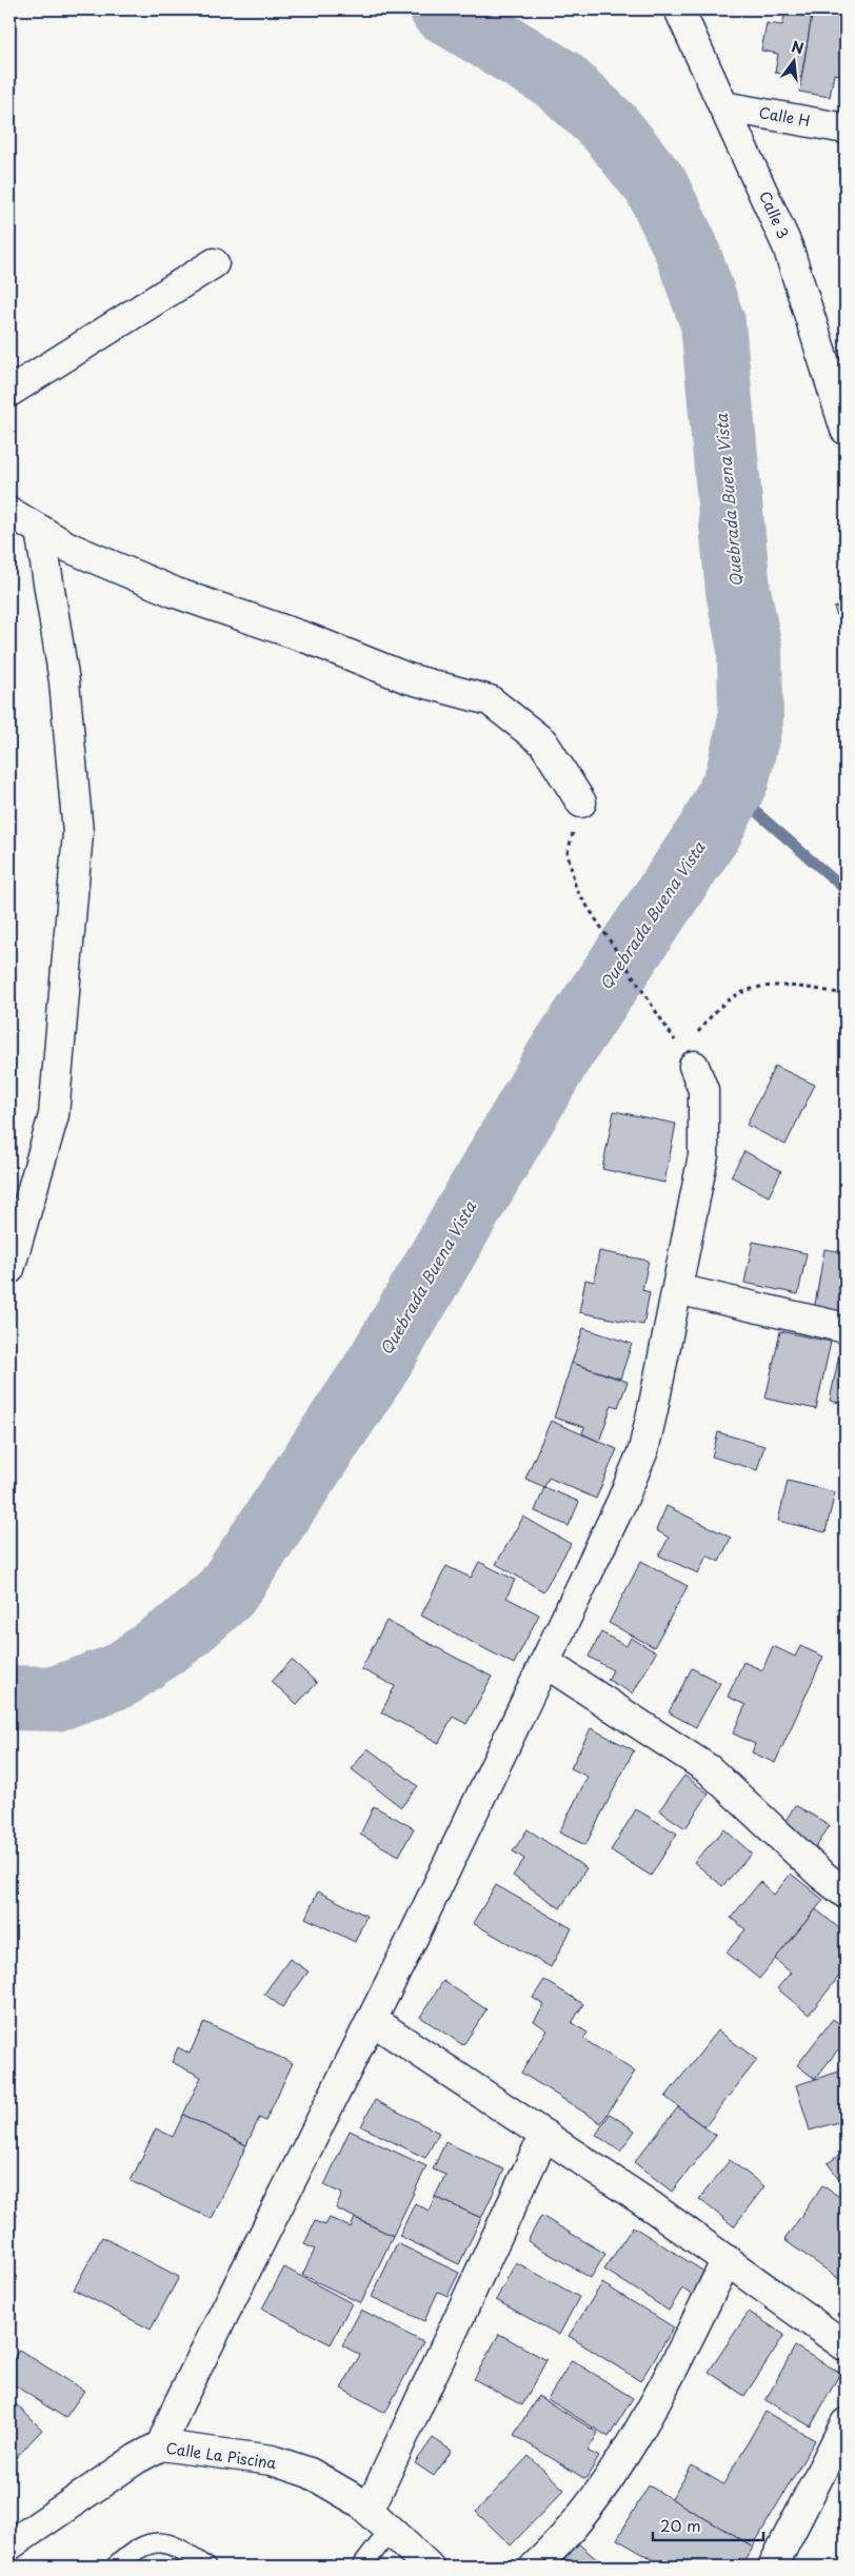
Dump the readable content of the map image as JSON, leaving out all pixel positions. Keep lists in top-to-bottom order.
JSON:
{
  "streets": {
    "street": ["Calle H", "Calle 3", "Calle La Piscina"]
  },
  "crossings": [
    ["Calle H", "Calle 3"]
  ],
  "water": ["Quebrada Buena Vista"],
  "scale_bar": "20 m",
  "north": "top"
}
